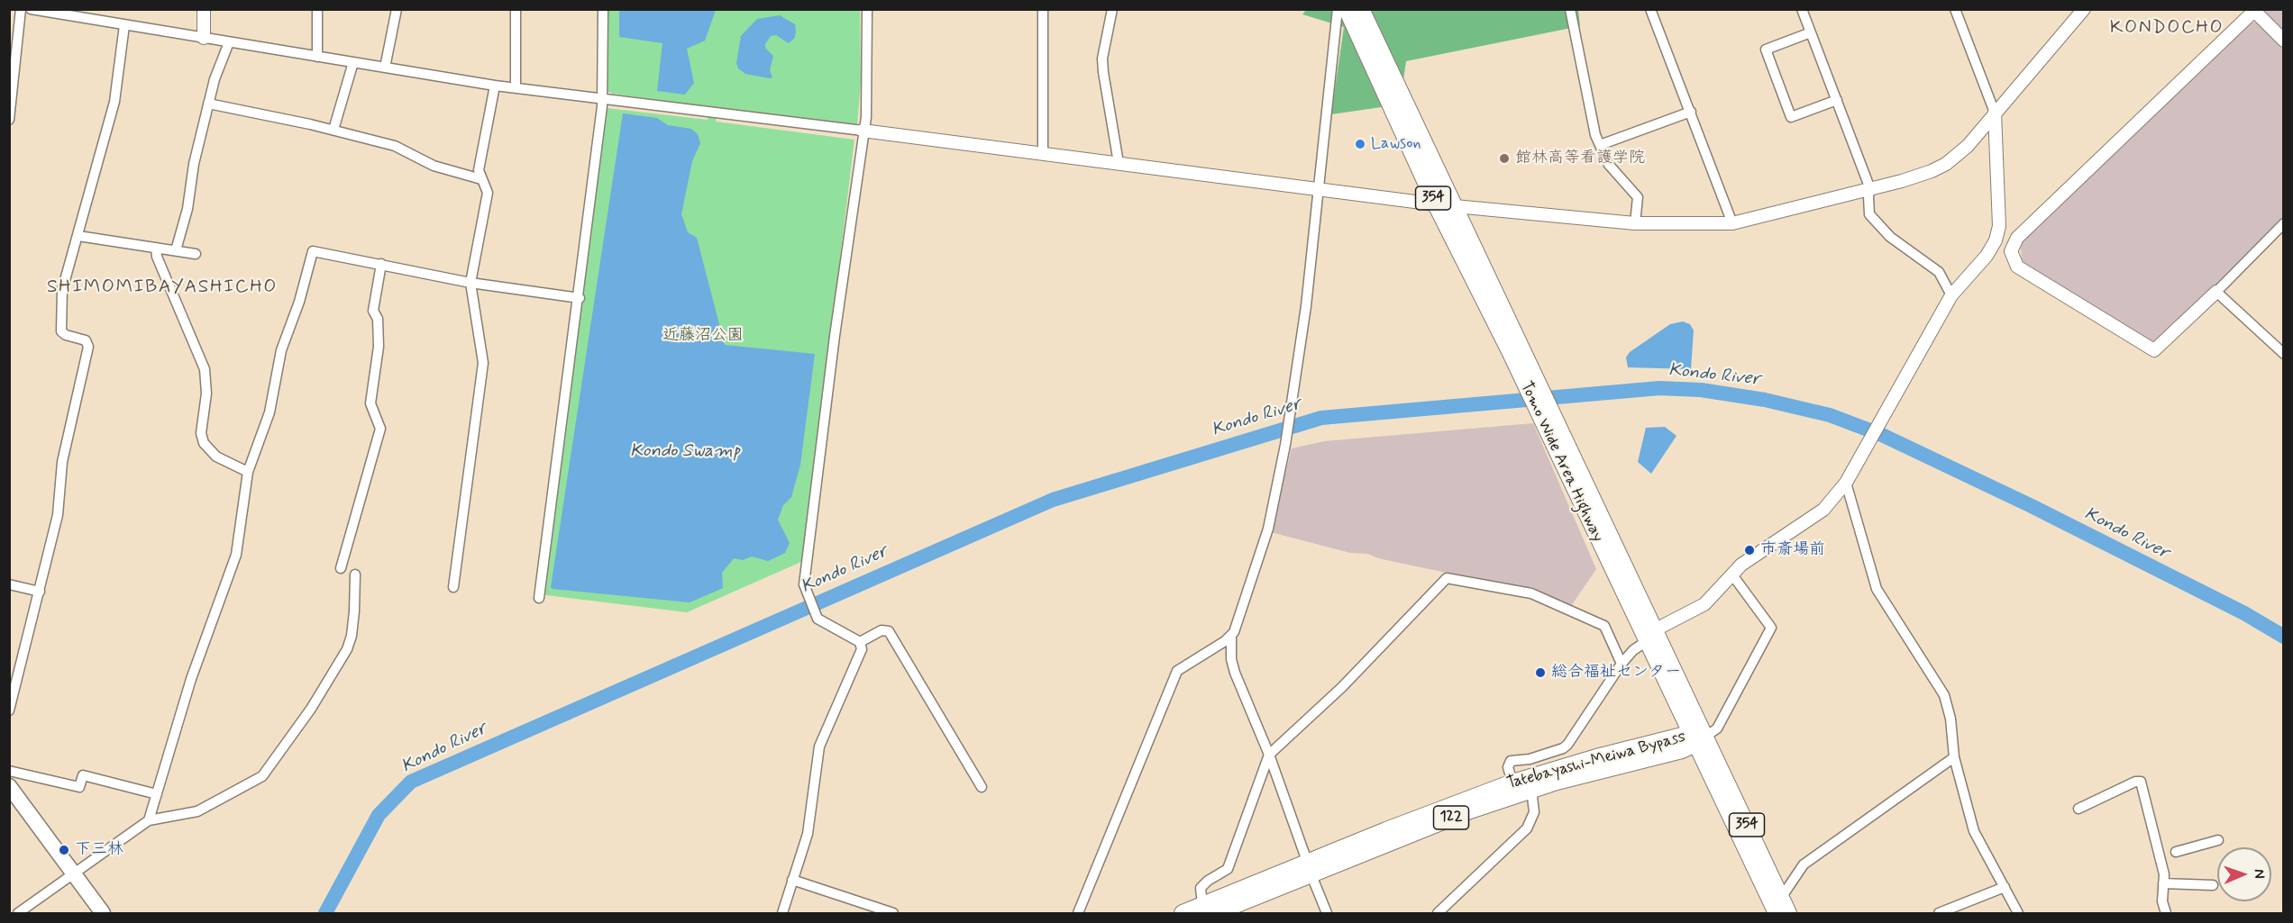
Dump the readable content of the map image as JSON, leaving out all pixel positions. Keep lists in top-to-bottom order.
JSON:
{
  "streets": {
    "highway": [
      "354",
      "Tomo Wide Area Highway",
      "Tatebayashi-Meiwa Bypass",
      "122"
    ]
  },
  "crossings": [
    ["Tomo Wide Area Highway", "Tatebayashi-Meiwa Bypass"]
  ],
  "districts": ["KONDOCHO", "SHIMOMIBAYASHICHO"],
  "water": ["Kondo River", "Kondo Swamp"],
  "parks": ["近藤沼公園"],
  "places": [
    "Lawson",
    "館林高等看護学院",
    "市斎場前",
    "総合福祉センター",
    "下三林"
  ],
  "north": "right"
}
